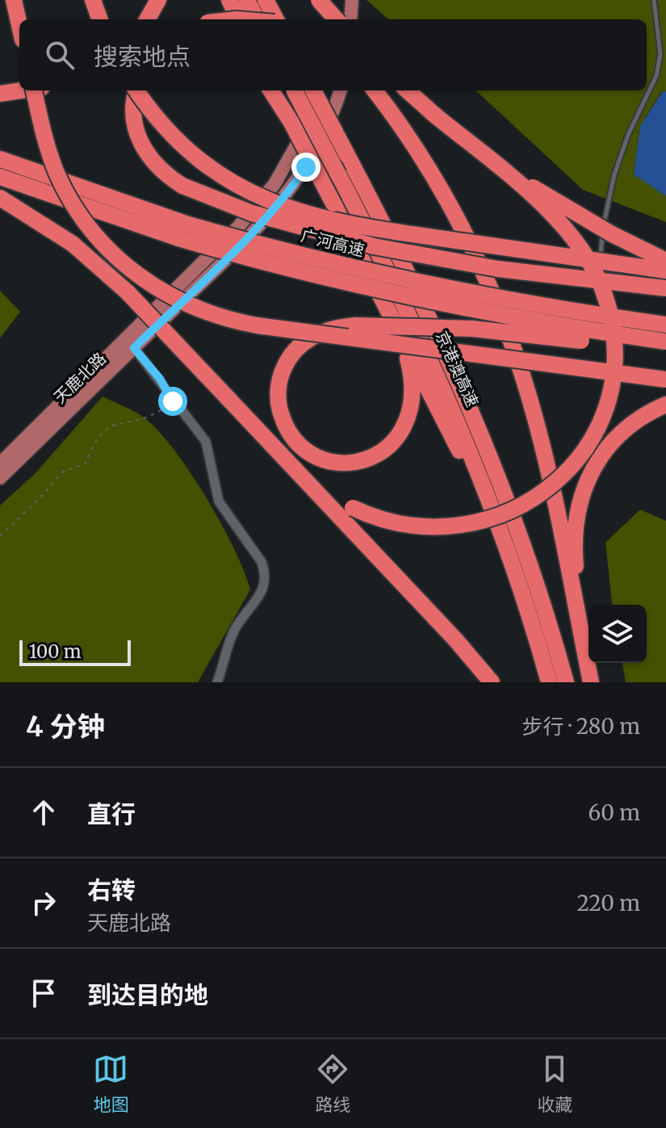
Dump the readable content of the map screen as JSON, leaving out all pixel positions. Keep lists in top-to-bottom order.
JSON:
{
  "streets": {
    "highway": ["广河高速", "京港澳高速"],
    "main road": ["天鹿北路"]
  },
  "scale_bar": "100 m",
  "page": {
    "search": "搜索地点",
    "scale": "100 m",
    "heading": ["4 分钟", "步行 · 280 m"],
    "list": [
      ["直行", "60 m"],
      ["右转", "天鹿北路", "220 m"],
      "到达目的地"
    ],
    "nav": ["地图", "路线", "收藏"]
  }
}
